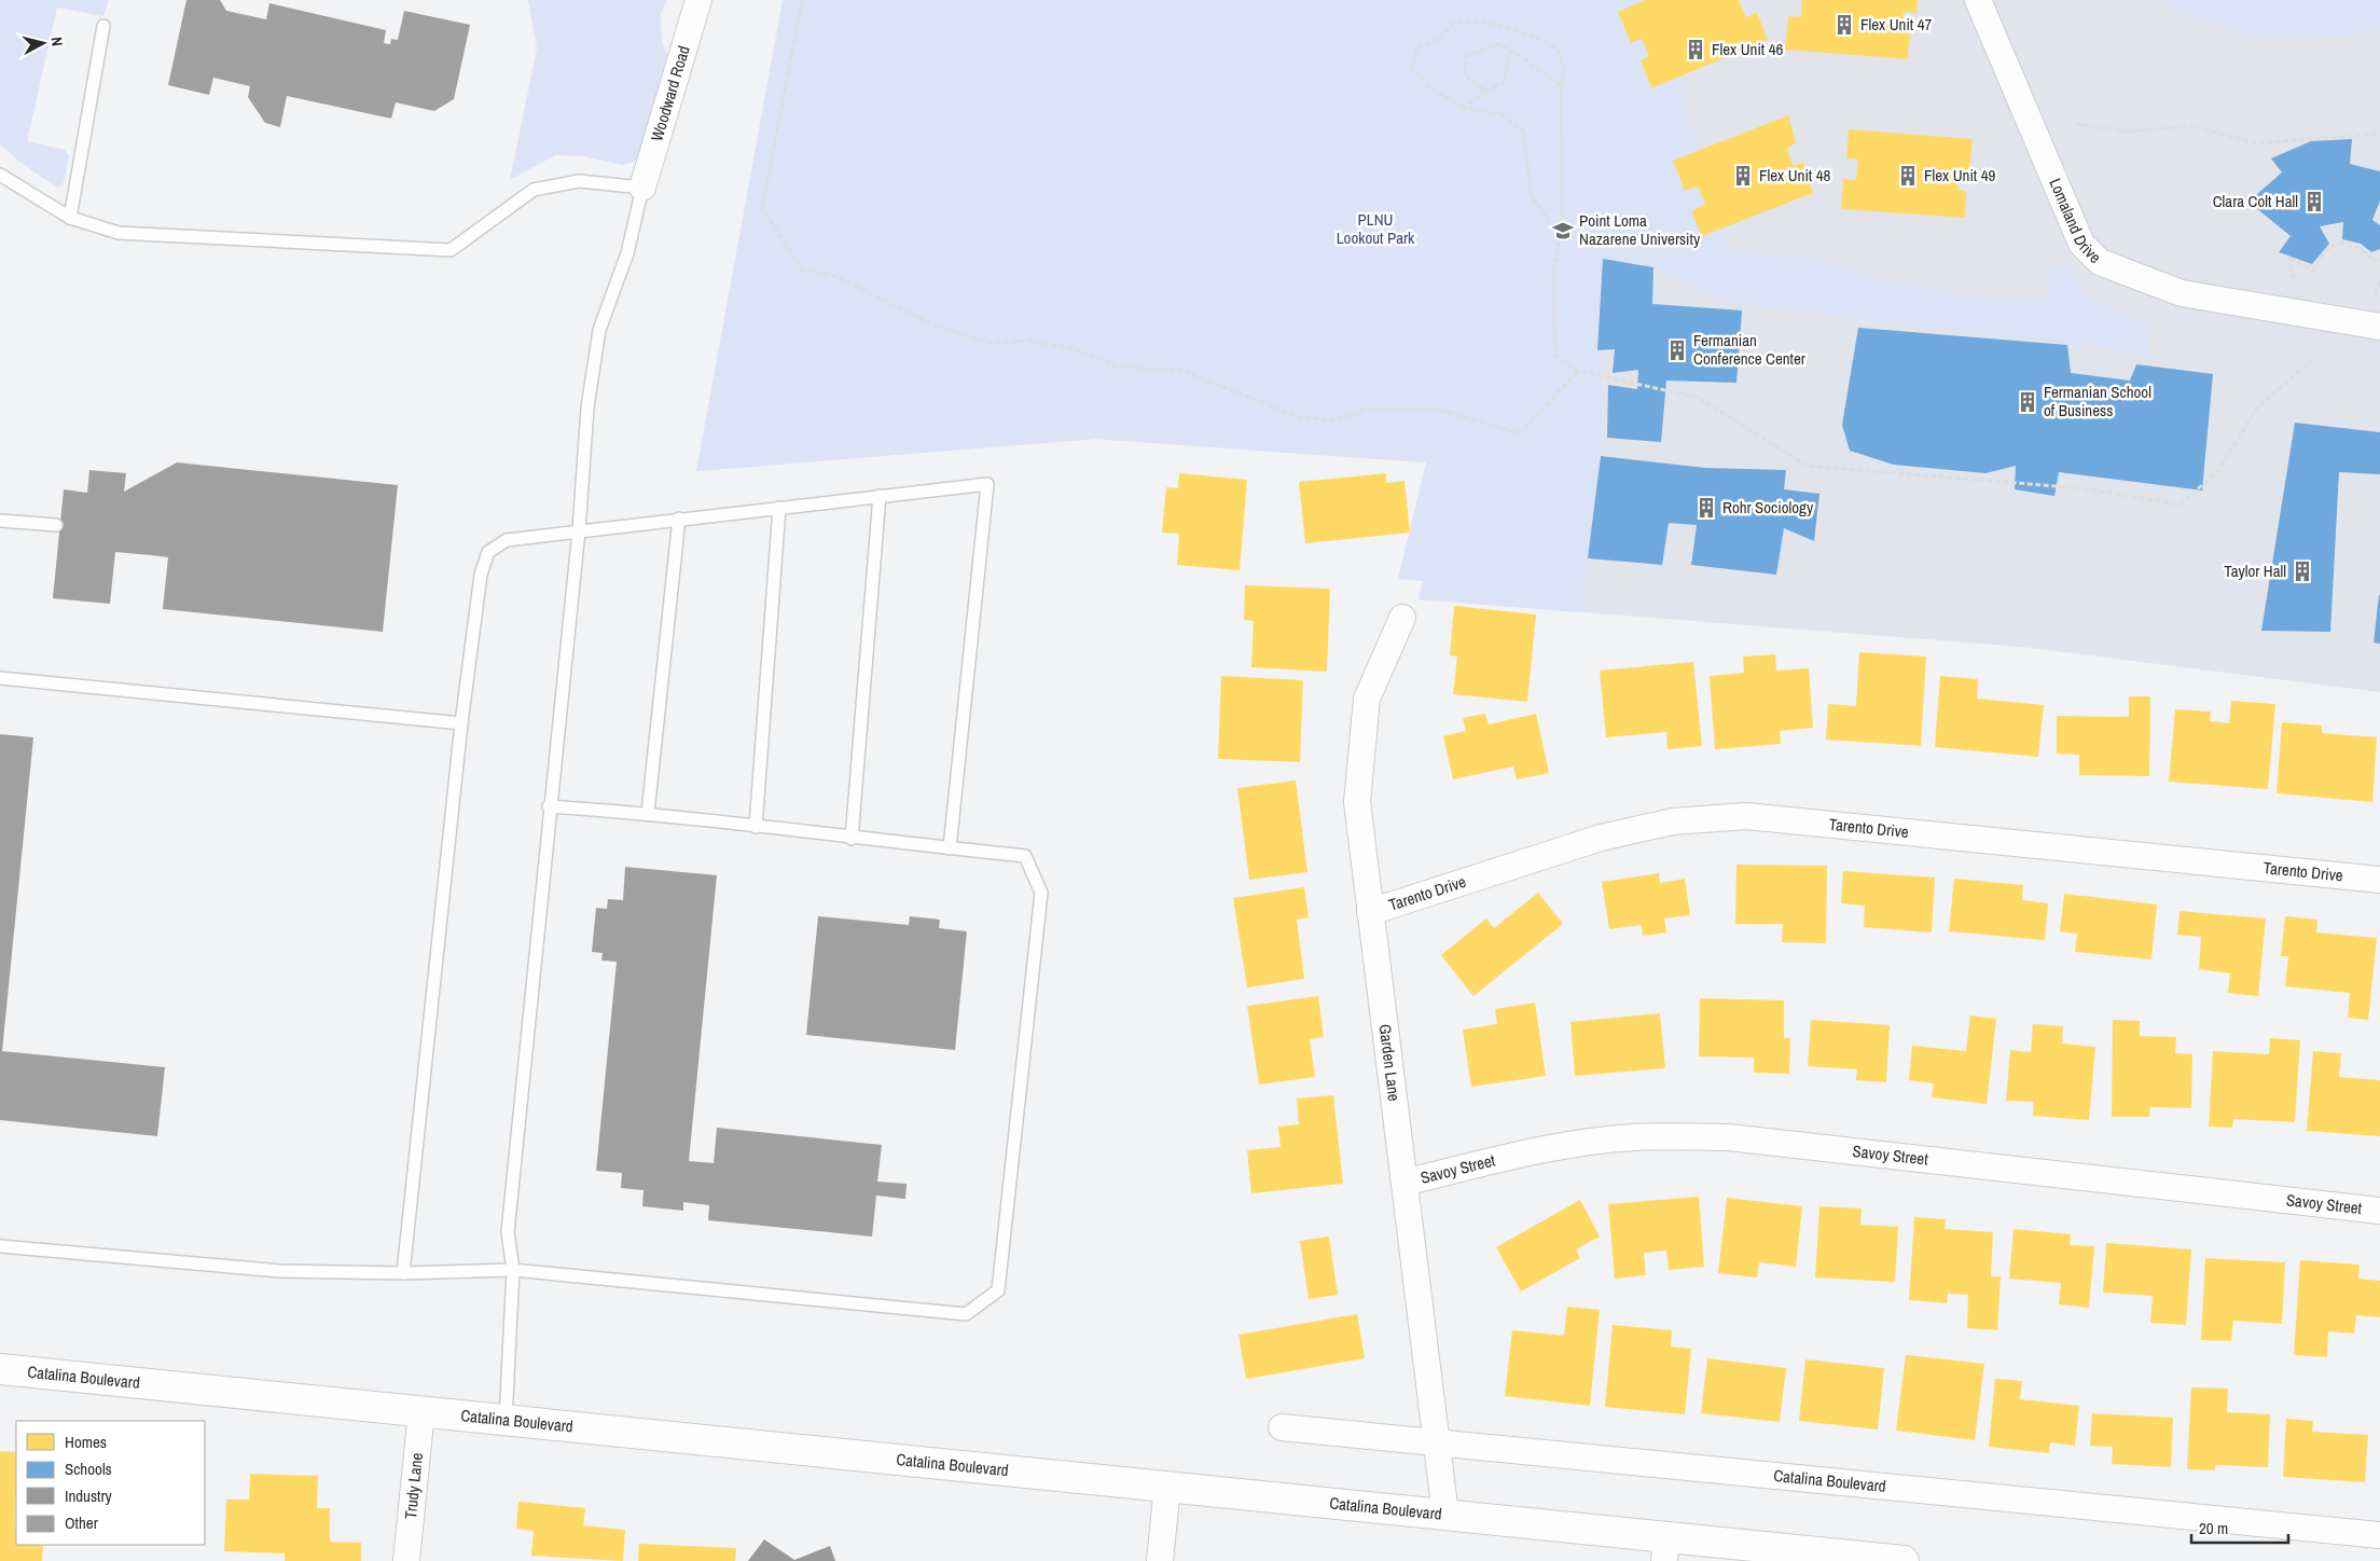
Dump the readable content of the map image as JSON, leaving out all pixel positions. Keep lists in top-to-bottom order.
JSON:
{
  "streets": {
    "main road": ["Catalina Boulevard"],
    "street": [
      "Woodward Road",
      "Lomaland Drive",
      "Tarento Drive",
      "Garden Lane",
      "Savoy Street",
      "Trudy Lane"
    ]
  },
  "crossings": [
    ["Tarento Drive", "Garden Lane"],
    ["Garden Lane", "Savoy Street"],
    ["Garden Lane", "Catalina Boulevard"],
    ["Catalina Boulevard", "Trudy Lane"]
  ],
  "parks": ["PLNU Lookout Park"],
  "places": {
    "building": [
      "Flex Unit 47",
      "Flex Unit 46",
      "Flex Unit 48",
      "Flex Unit 49",
      "Clara Colt Hall",
      "Fermanian Conference Center",
      "Fermanian School of Business",
      "Rohr Sociology",
      "Taylor Hall"
    ],
    "school or university": ["Point Loma Nazarene University"]
  },
  "legend": [
    "Homes",
    "Schools",
    "Industry",
    "Other"
  ],
  "scale_bar": "20 m",
  "north": "right"
}
